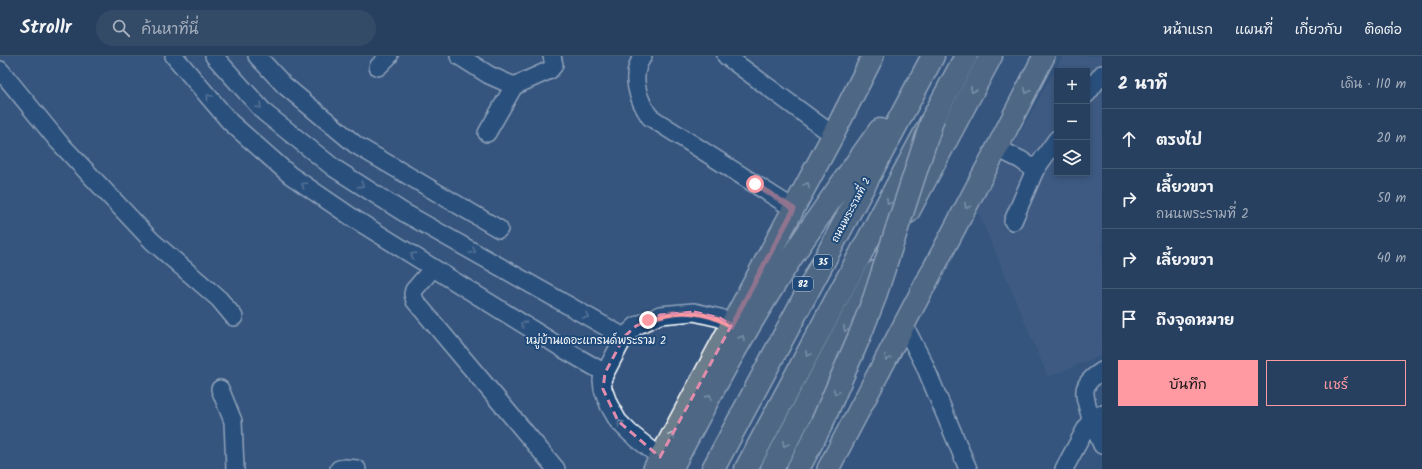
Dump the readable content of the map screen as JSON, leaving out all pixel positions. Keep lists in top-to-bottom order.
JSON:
{
  "streets": {
    "highway": ["ถนนพระรามที่ 2", "35", "82"]
  },
  "districts": ["หมู่บ้านเดอะแกรนด์พระราม 2"],
  "page": {
    "header": "Strollr",
    "search": "ค้นหาที่นี่",
    "nav": [
      "หน้าแรก",
      "แผนที่",
      "เกี่ยวกับ",
      "ติดต่อ"
    ],
    "heading": ["2 นาที", "เดิน · 110 m"],
    "map_buttons": ["+", "−"],
    "list": [
      ["ตรงไป", "20 m"],
      ["เลี้ยวขวา", "ถนนพระรามที่ 2", "50 m"],
      ["เลี้ยวขวา", "40 m"],
      "ถึงจุดหมาย"
    ],
    "buttons": ["บันทึก", "แชร์"]
  }
}
